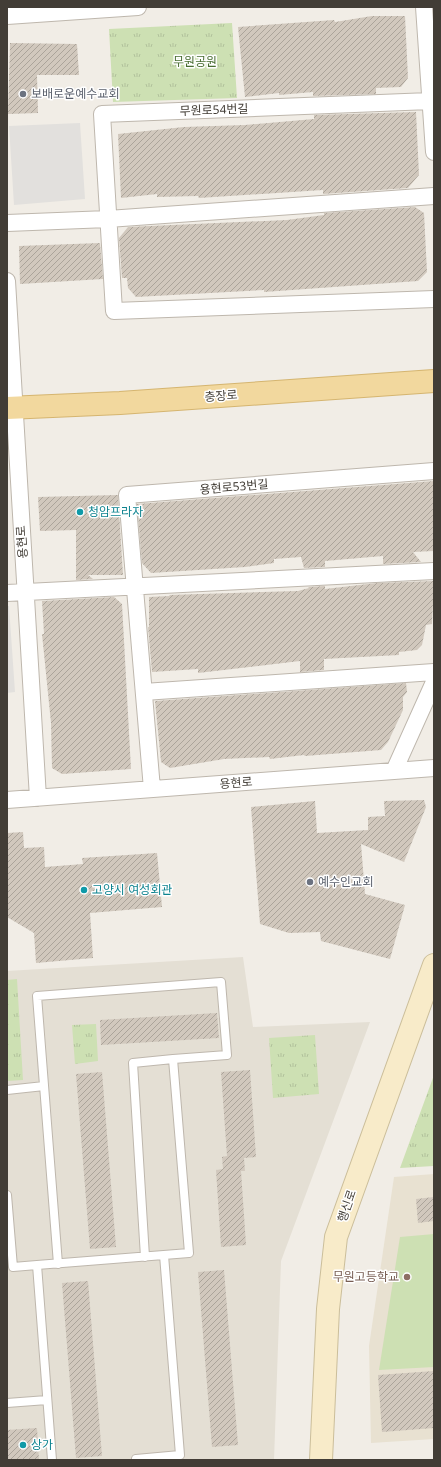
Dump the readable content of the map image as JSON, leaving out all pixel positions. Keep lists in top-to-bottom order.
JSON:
{
  "streets": {
    "main road": ["충장로", "행신로"],
    "street": ["무원로54번길", "용현로53번길", "용현로"]
  },
  "crossings": [
    ["충장로", "용현로"],
    ["용현로53번길", "용현로"]
  ],
  "parks": ["무원공원"],
  "places": [
    "보배로운예수교회",
    "청암프라자",
    "예수인교회",
    "고양시 여성회관",
    "무원고등학교",
    "상가"
  ]
}
